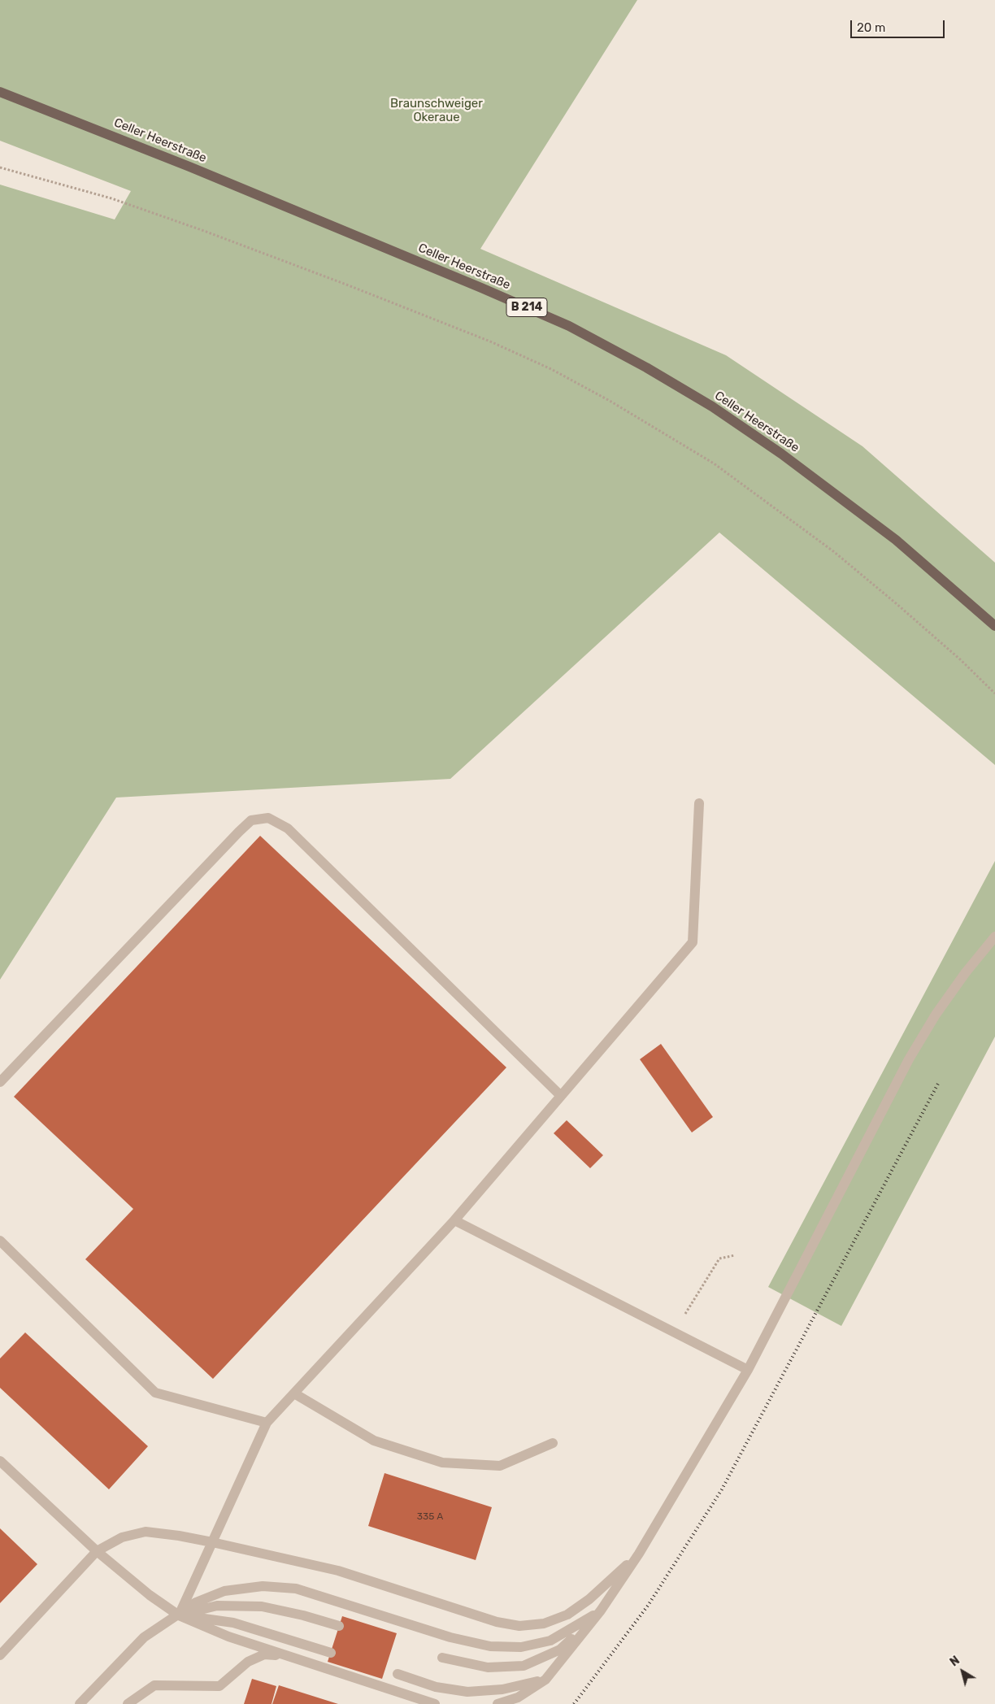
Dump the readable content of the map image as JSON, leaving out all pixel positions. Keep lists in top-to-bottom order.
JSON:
{
  "streets": {
    "main road": ["Celler Heerstraße", "B 214"]
  },
  "parks": ["Braunschweiger Okeraue"],
  "house_numbers": ["335 A"],
  "scale_bar": "20 m",
  "north": "top left"
}
